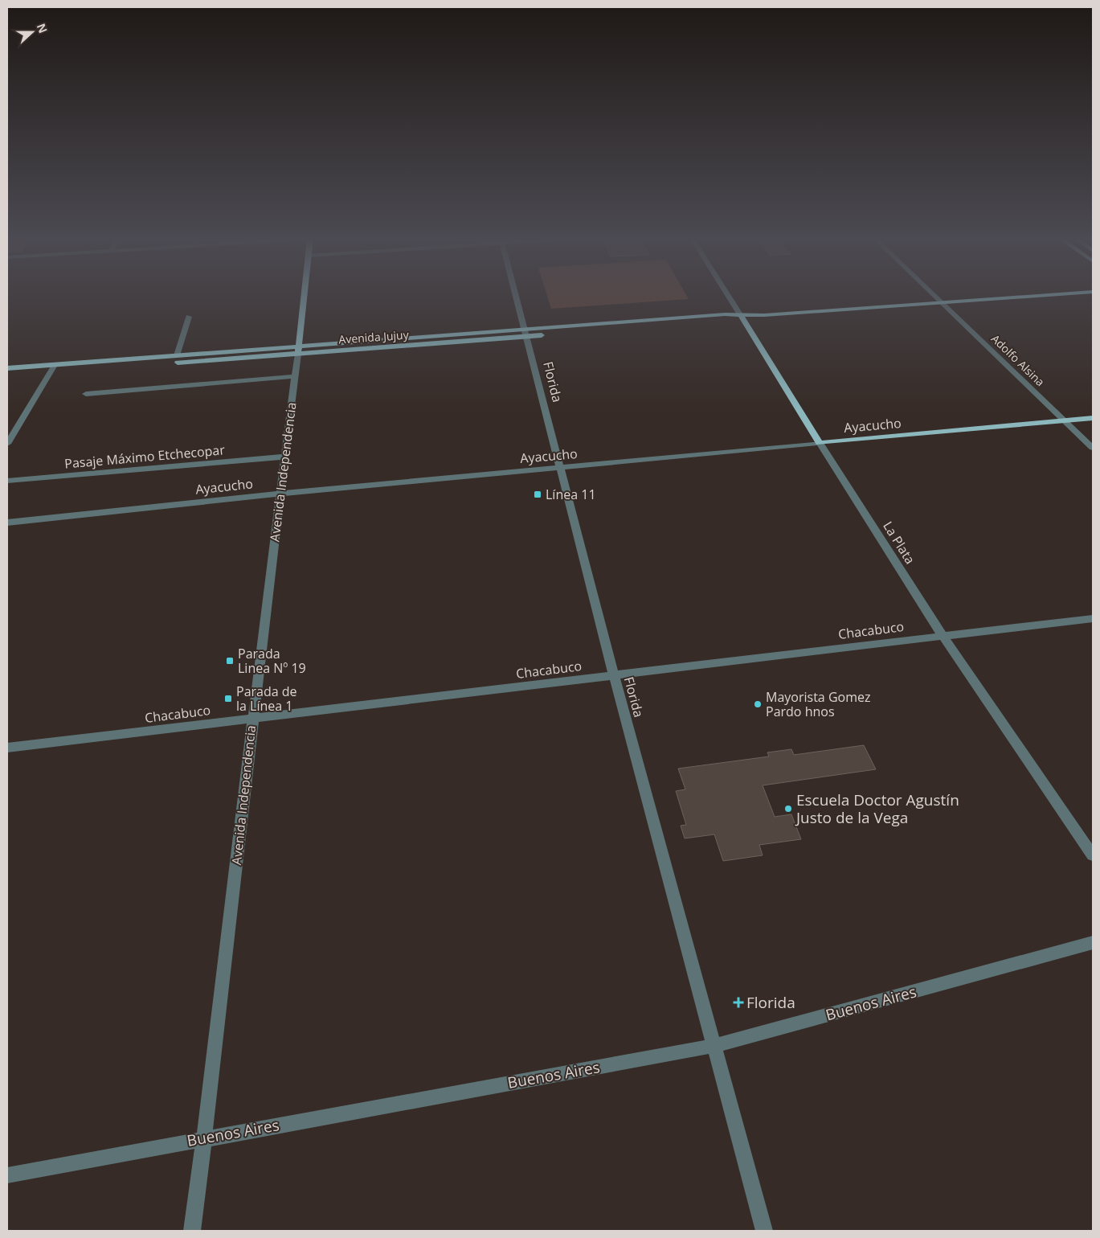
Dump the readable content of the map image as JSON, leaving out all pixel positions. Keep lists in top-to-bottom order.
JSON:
{
  "streets": {
    "main road": [
      "Avenida Jujuy",
      "Ayacucho",
      "Avenida Independencia",
      "La Plata"
    ],
    "street": [
      "Adolfo Alsina",
      "Florida",
      "Pasaje Máximo Etchecopar",
      "Chacabuco",
      "Buenos Aires"
    ]
  },
  "crossings": [
    ["Avenida Jujuy", "Adolfo Alsina"],
    ["Avenida Jujuy", "Florida"],
    ["Avenida Jujuy", "Avenida Independencia"],
    ["Avenida Jujuy", "La Plata"],
    ["Adolfo Alsina", "Ayacucho"],
    ["Florida", "Ayacucho"],
    ["Florida", "Chacabuco"],
    ["Florida", "Buenos Aires"],
    ["Ayacucho", "Avenida Independencia"],
    ["Ayacucho", "La Plata"],
    ["Pasaje Máximo Etchecopar", "Avenida Independencia"],
    ["Avenida Independencia", "Chacabuco"],
    ["Avenida Independencia", "Buenos Aires"],
    ["La Plata", "Chacabuco"]
  ],
  "places": {
    "transit": ["Línea 11", "Parada Linea Nº 19", "Parada de la Línea 1"],
    "other": ["Mayorista Gomez Pardo hnos", "Escuela Doctor Agustín Justo de la Vega"],
    "health": ["Florida"]
  },
  "north": "right"
}
